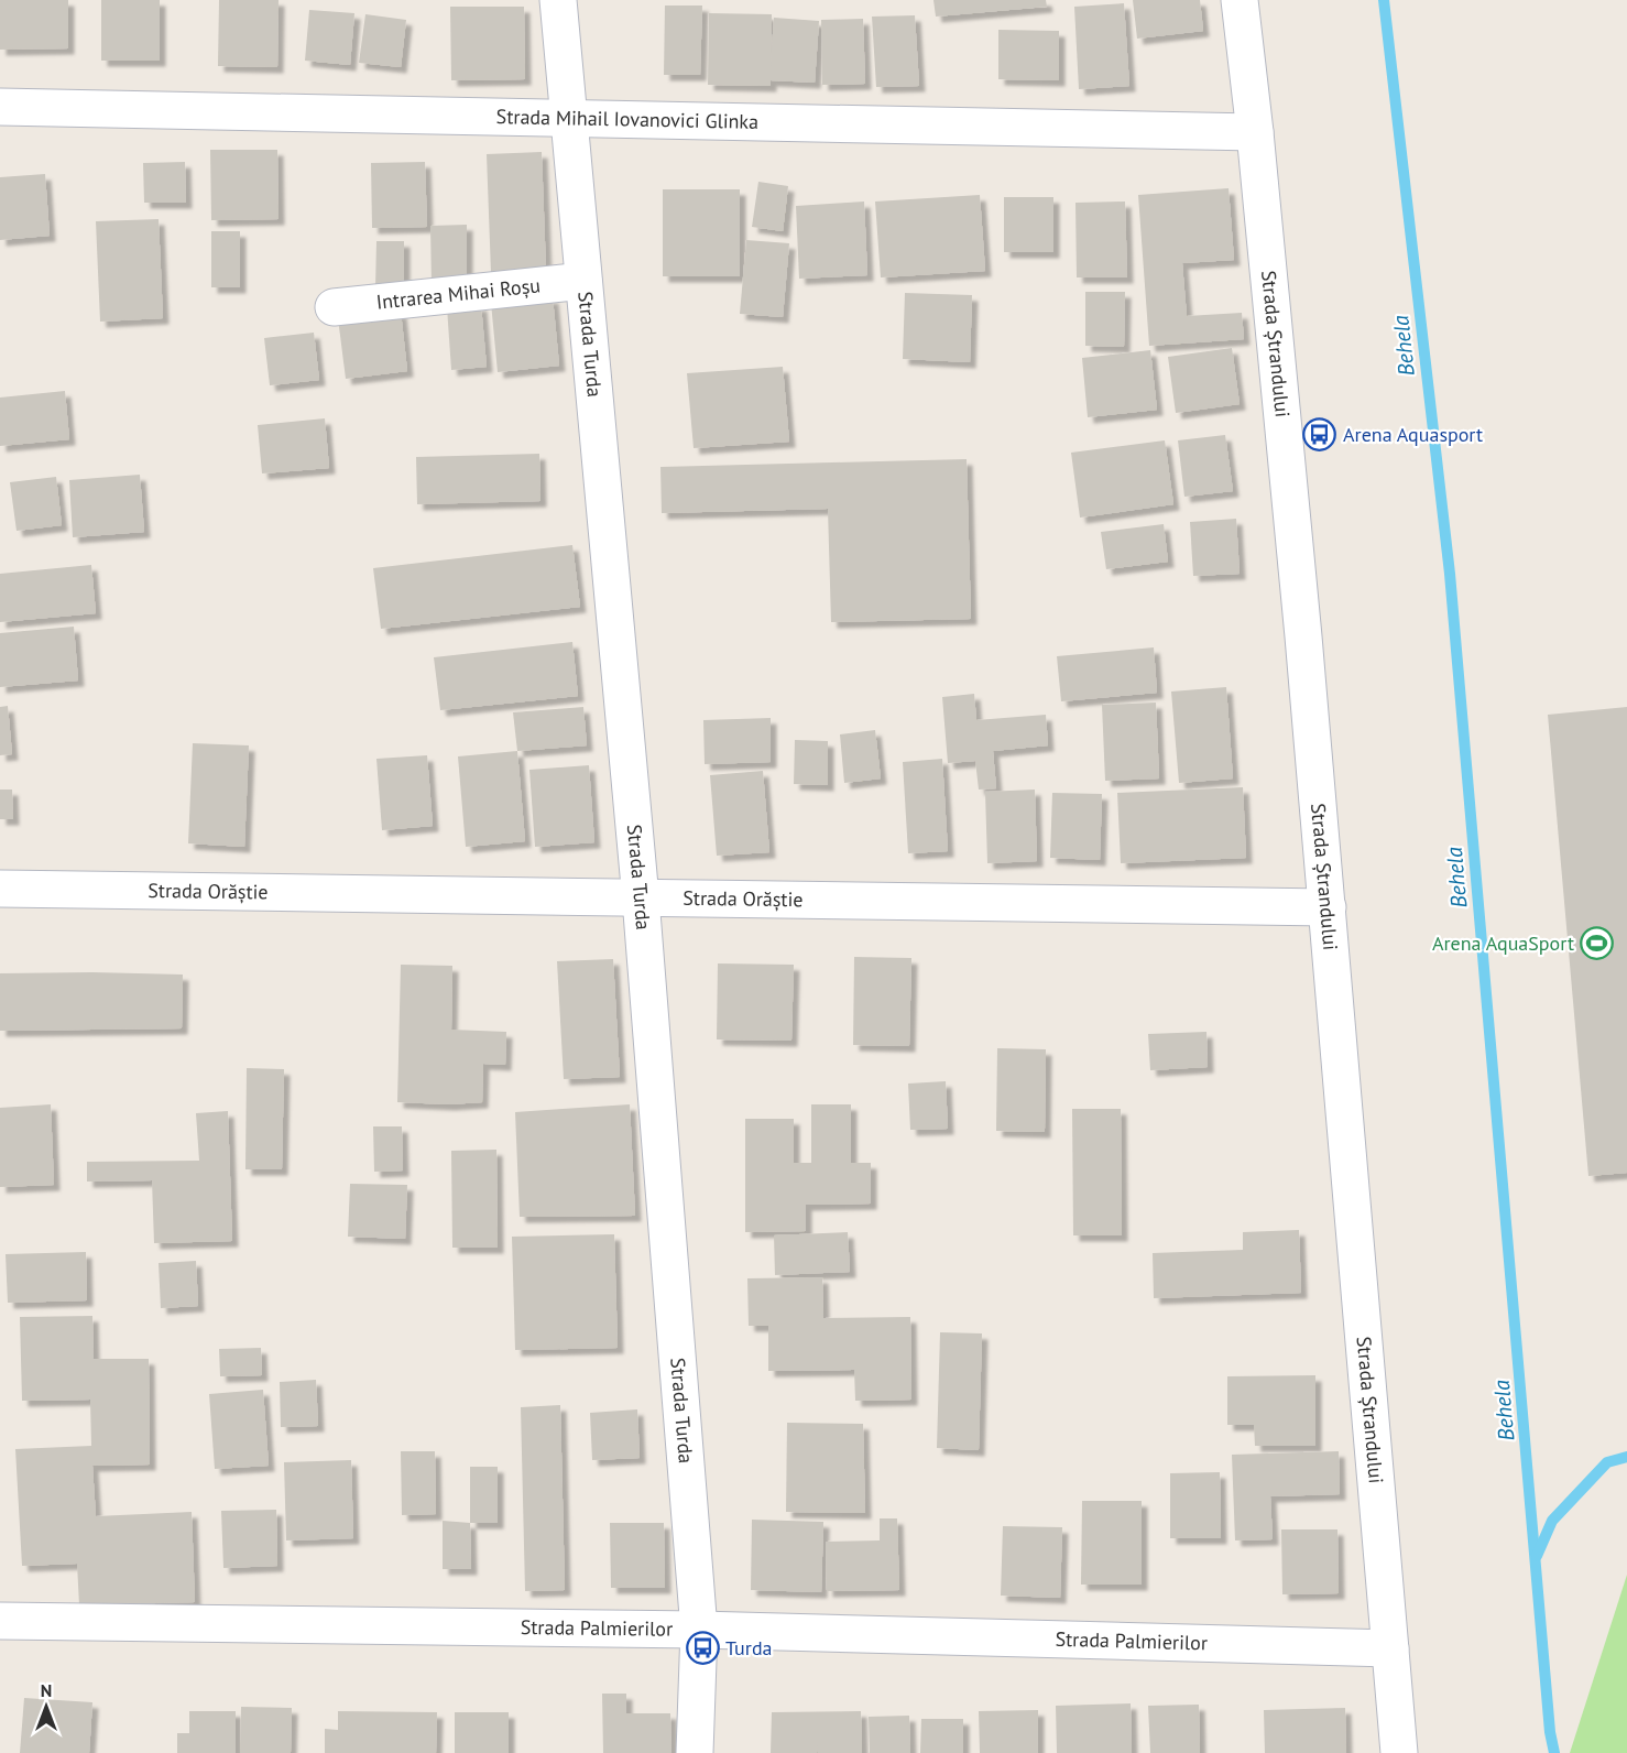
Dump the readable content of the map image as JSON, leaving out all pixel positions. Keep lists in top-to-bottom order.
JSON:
{
  "streets": {
    "street": [
      "Strada Mihail Iovanovici Glinka",
      "Intrarea Mihai Roșu",
      "Strada Turda",
      "Strada Ștrandului",
      "Strada Orăștie",
      "Strada Palmierilor"
    ]
  },
  "crossings": [
    ["Strada Mihail Iovanovici Glinka", "Strada Turda"],
    ["Strada Mihail Iovanovici Glinka", "Strada Ștrandului"],
    ["Intrarea Mihai Roșu", "Strada Turda"],
    ["Strada Turda", "Strada Orăștie"],
    ["Strada Turda", "Strada Palmierilor"],
    ["Strada Ștrandului", "Strada Orăștie"],
    ["Strada Ștrandului", "Strada Palmierilor"]
  ],
  "water": ["Behela"],
  "places": {
    "bus stop": ["Arena Aquasport", "Turda"],
    "sports": ["Arena AquaSport"]
  },
  "north": "top"
}
